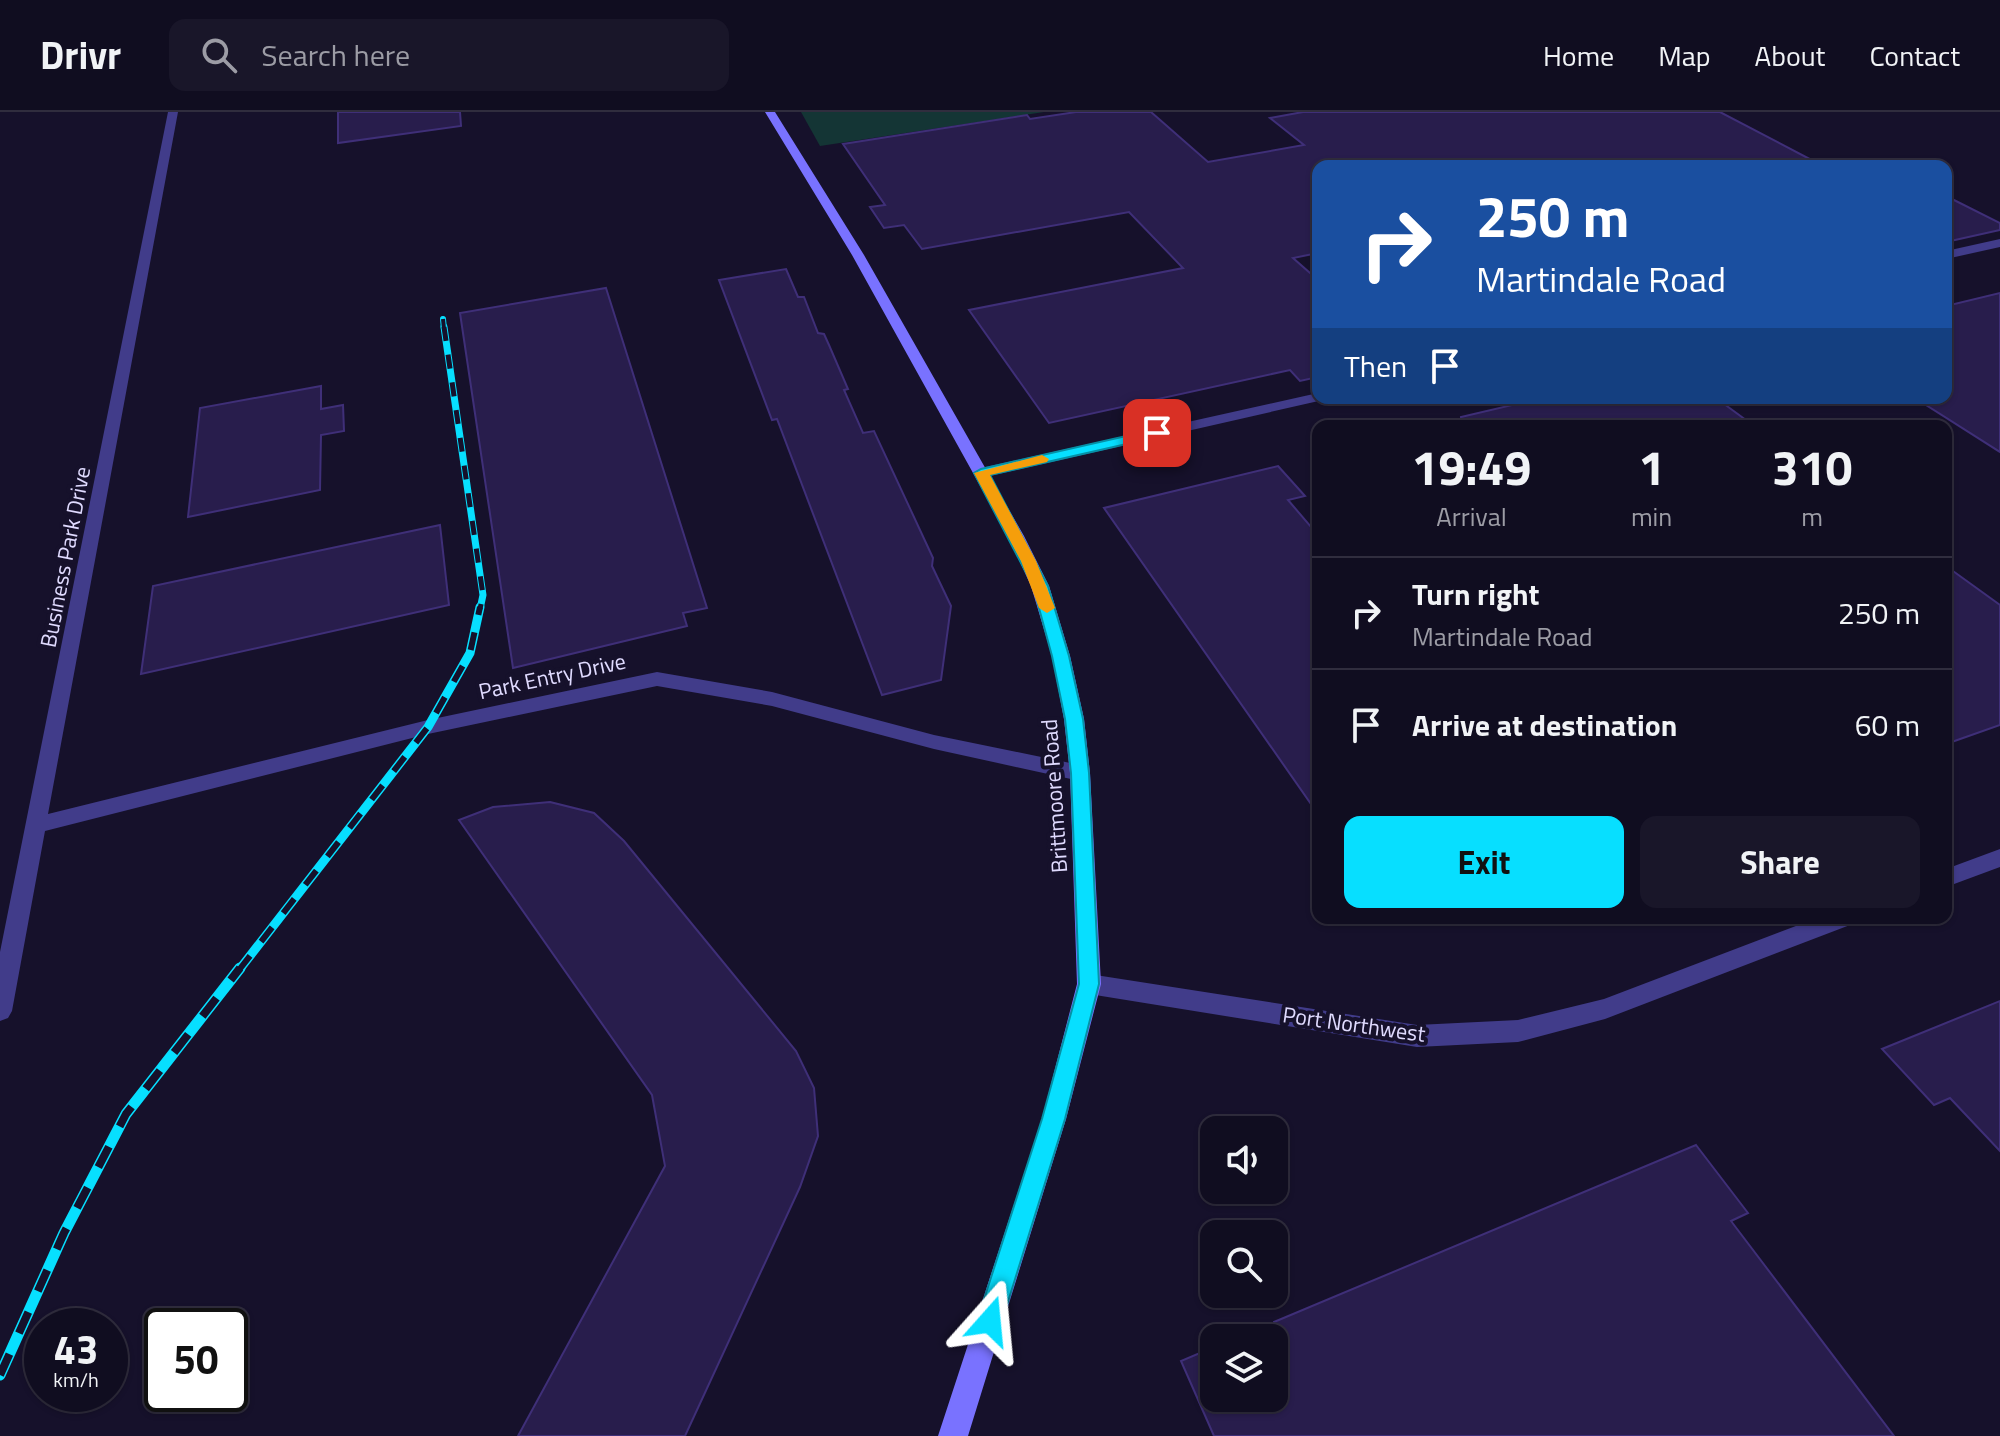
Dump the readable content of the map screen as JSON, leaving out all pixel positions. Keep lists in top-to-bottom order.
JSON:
{
  "streets": {
    "main road": ["Brittmoore Road"],
    "street": ["Business Park Drive", "Park Entry Drive", "Port Northwest"]
  },
  "crossings": [
    ["Business Park Drive", "Park Entry Drive"],
    ["Park Entry Drive", "Brittmoore Road"],
    ["Brittmoore Road", "Port Northwest"]
  ],
  "page": {
    "header": "Drivr",
    "search": "Search here",
    "nav": [
      "Home",
      "Map",
      "About",
      "Contact"
    ],
    "turn": ["250 m", "Martindale Road"],
    "then": "Then",
    "eta": [
      "19:49",
      "Arrival",
      "1",
      "min",
      "310",
      "m"
    ],
    "list": [
      {
        "name": "Turn right",
        "note": "Martindale Road",
        "value": "250 m"
      },
      {
        "name": "Arrive at destination",
        "value": "60 m"
      }
    ],
    "buttons": ["Exit", "Share"],
    "speed": "43 km/h",
    "limit": "50"
  }
}
